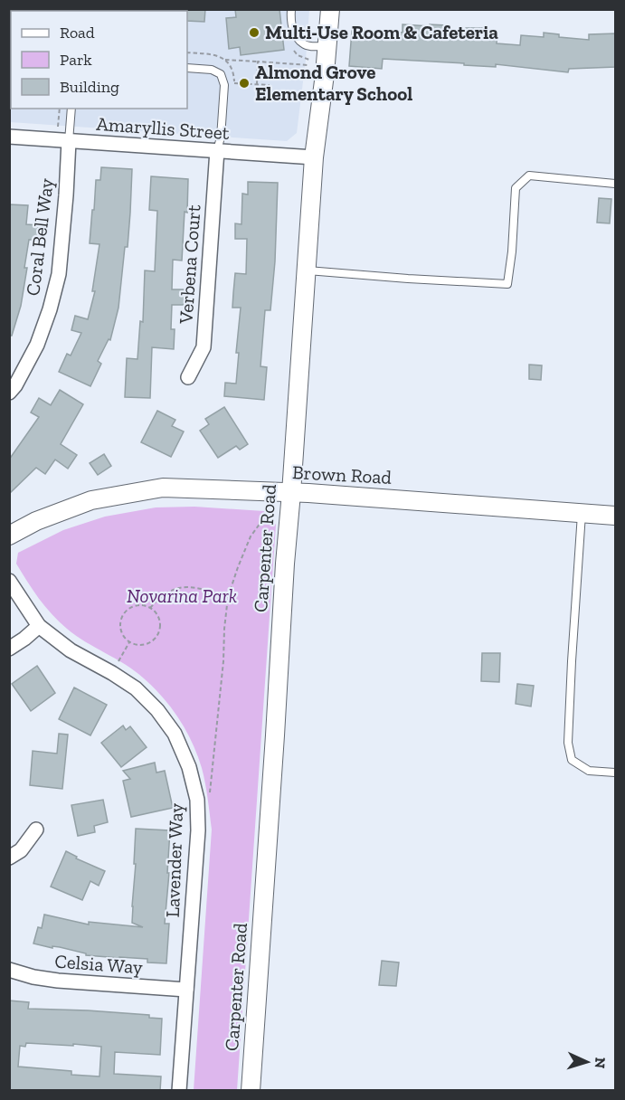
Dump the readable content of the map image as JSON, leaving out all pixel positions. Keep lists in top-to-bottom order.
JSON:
{
  "streets": {
    "street": [
      "Amaryllis Street",
      "Coral Bell Way",
      "Verbena Court",
      "Brown Road",
      "Carpenter Road",
      "Lavender Way",
      "Celsia Way"
    ]
  },
  "crossings": [
    ["Amaryllis Street", "Coral Bell Way"],
    ["Amaryllis Street", "Verbena Court"],
    ["Amaryllis Street", "Carpenter Road"],
    ["Brown Road", "Carpenter Road"],
    ["Lavender Way", "Celsia Way"]
  ],
  "parks": ["Novarina Park"],
  "places": ["Multi-Use Room & Cafeteria", "Almond Grove Elementary School"],
  "legend": ["Road", "Park", "Building"],
  "north": "right"
}
